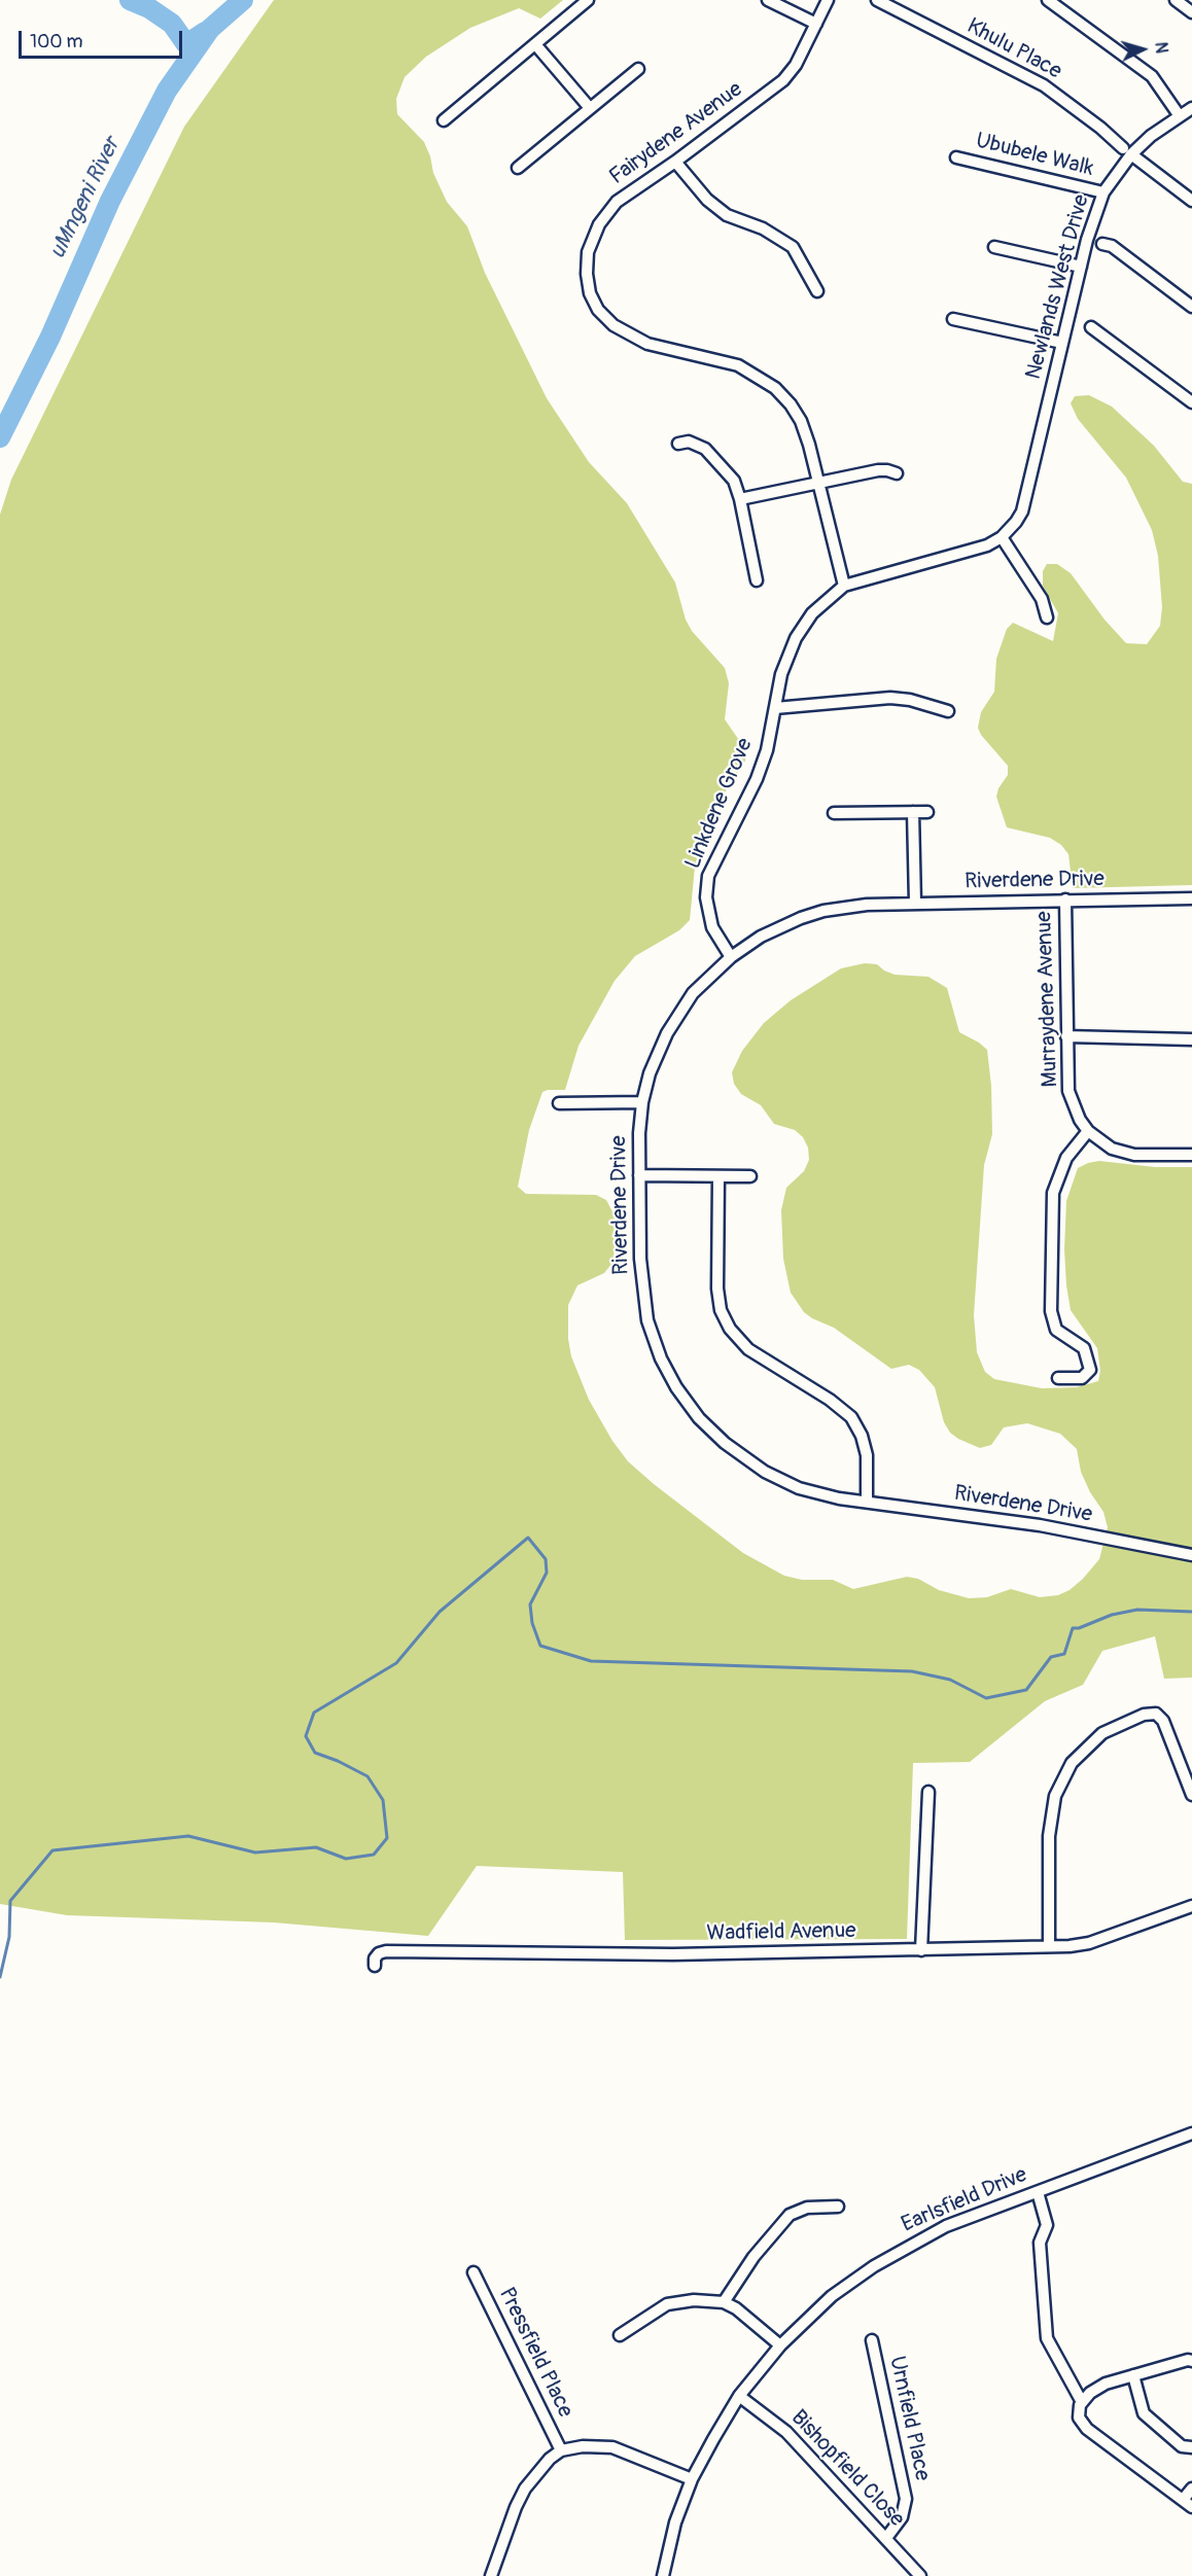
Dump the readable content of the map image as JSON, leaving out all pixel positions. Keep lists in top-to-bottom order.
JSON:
{
  "streets": {
    "street": [
      "Khulu Place",
      "Fairydene Avenue",
      "Ububele Walk",
      "Newlands West Drive",
      "Linkdene Grove",
      "Riverdene Drive",
      "Murraydene Avenue",
      "Wadfield Avenue",
      "Earlsfield Drive",
      "Pressfield Place",
      "Urnfield Place",
      "Bishopfield Close"
    ]
  },
  "crossings": [
    ["Khulu Place", "Newlands West Drive"],
    ["Fairydene Avenue", "Linkdene Grove"],
    ["Ububele Walk", "Newlands West Drive"],
    ["Newlands West Drive", "Linkdene Grove"],
    ["Linkdene Grove", "Riverdene Drive"],
    ["Riverdene Drive", "Murraydene Avenue"],
    ["Earlsfield Drive", "Bishopfield Close"],
    ["Urnfield Place", "Bishopfield Close"]
  ],
  "water": ["uMngeni River"],
  "scale_bar": "100 m",
  "north": "right"
}
